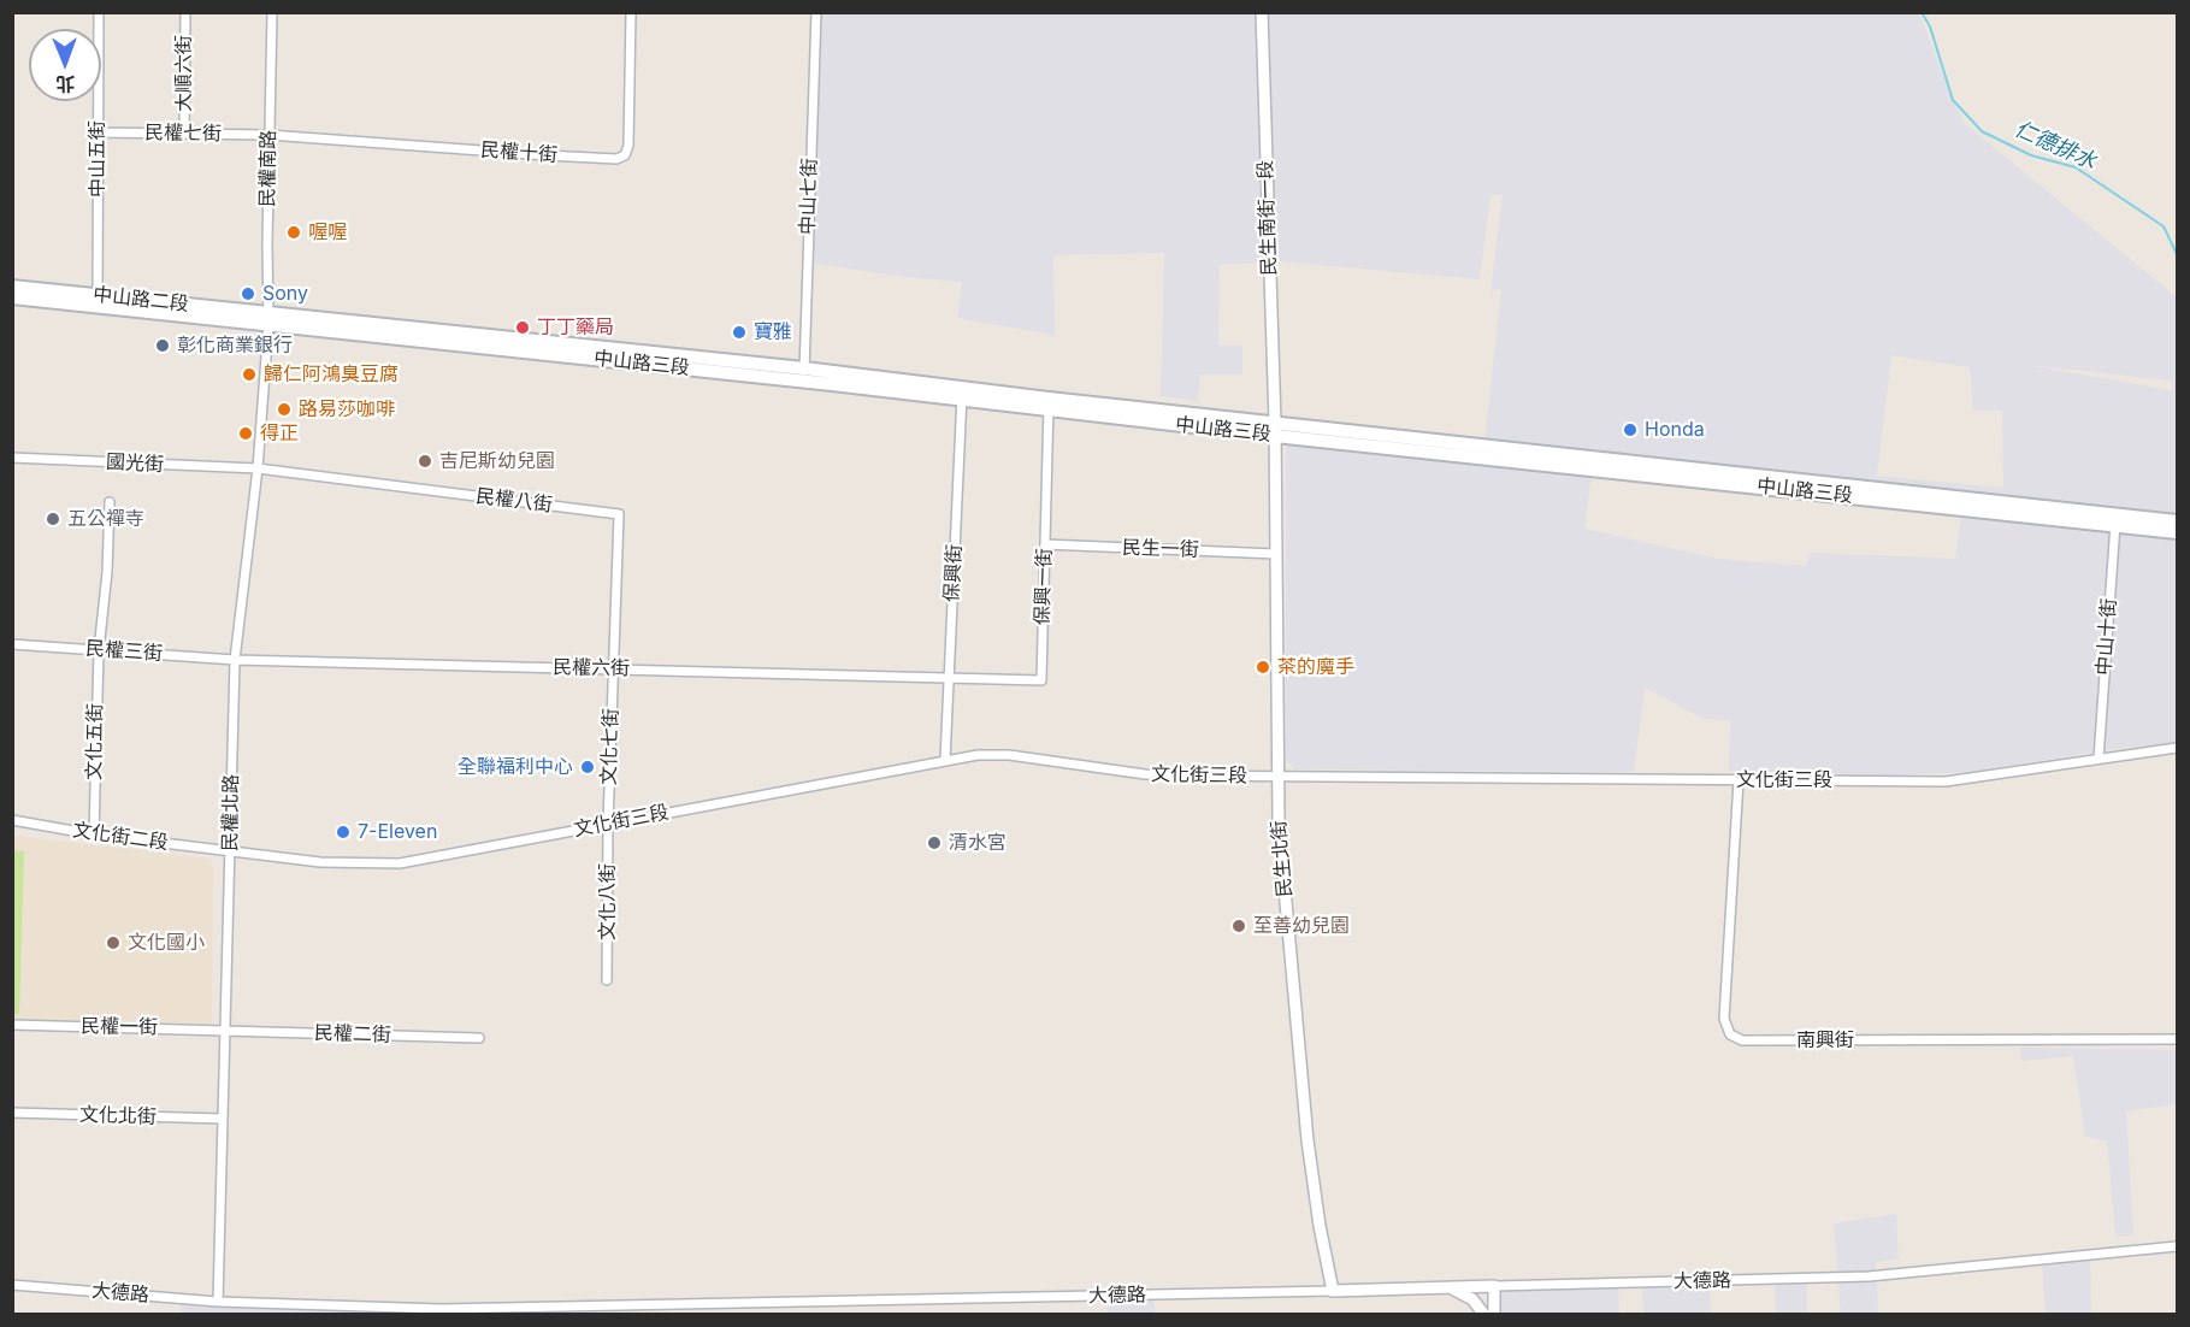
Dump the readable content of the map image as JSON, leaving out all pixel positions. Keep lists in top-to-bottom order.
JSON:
{
  "streets": {
    "main road": ["中山路二段", "中山路三段"],
    "street": [
      "大順六街",
      "民權七街",
      "民權十街",
      "中山五街",
      "民權南路",
      "中山七街",
      "民生南街一段",
      "國光街",
      "民權八街",
      "民生一街",
      "保興街",
      "保興一街",
      "中山十街",
      "民權三街",
      "民權六街",
      "文化五街",
      "文化七街",
      "文化街三段",
      "民權北路",
      "文化街二段",
      "民生北街",
      "文化八街",
      "民權一街",
      "民權二街",
      "南興街",
      "文化北街",
      "大德路"
    ]
  },
  "crossings": [
    ["大順六街", "民權七街"],
    ["民權七街", "民權十街"],
    ["民權七街", "中山五街"],
    ["民權七街", "民權南路"],
    ["民權十街", "民權南路"],
    ["中山五街", "中山路二段"],
    ["民權南路", "中山路二段"],
    ["民權南路", "中山路三段"],
    ["民權南路", "民權北路"],
    ["中山七街", "中山路三段"],
    ["民生南街一段", "中山路三段"],
    ["民生南街一段", "民生北街"],
    ["中山路二段", "中山路三段"],
    ["中山路二段", "民權北路"],
    ["中山路三段", "保興街"],
    ["中山路三段", "保興一街"],
    ["中山路三段", "中山十街"],
    ["中山路三段", "民權北路"],
    ["中山路三段", "民生北街"],
    ["國光街", "民權八街"],
    ["國光街", "民權北路"],
    ["民權八街", "民權六街"],
    ["民權八街", "文化七街"],
    ["民權八街", "民權北路"],
    ["民生一街", "保興一街"],
    ["民生一街", "民生北街"],
    ["保興街", "保興一街"],
    ["保興街", "民權六街"],
    ["保興街", "文化街三段"],
    ["保興一街", "民權六街"],
    ["中山十街", "文化街三段"],
    ["民權三街", "民權六街"],
    ["民權三街", "文化五街"],
    ["民權三街", "民權北路"],
    ["民權六街", "文化七街"],
    ["民權六街", "民權北路"],
    ["文化五街", "文化街二段"],
    ["文化七街", "文化街三段"],
    ["文化七街", "文化八街"],
    ["文化街三段", "民權北路"],
    ["文化街三段", "文化街二段"],
    ["文化街三段", "民生北街"],
    ["文化街三段", "文化八街"],
    ["文化街三段", "南興街"],
    ["民權北路", "文化街二段"],
    ["民權北路", "民權一街"],
    ["民權北路", "民權二街"],
    ["民權北路", "文化北街"],
    ["民權北路", "大德路"],
    ["民生北街", "大德路"],
    ["民權一街", "民權二街"]
  ],
  "water": ["仁德排水"],
  "places": [
    "喔喔",
    "Sony",
    "丁丁藥局",
    "寶雅",
    "彰化商業銀行",
    "歸仁阿鴻臭豆腐",
    "路易莎咖啡",
    "Honda",
    "得正",
    "吉尼斯幼兒園",
    "五公禪寺",
    "茶的魔手",
    "全聯福利中心",
    "7-Eleven",
    "清水宮",
    "至善幼兒園",
    "文化國小"
  ],
  "north": "bottom"
}
